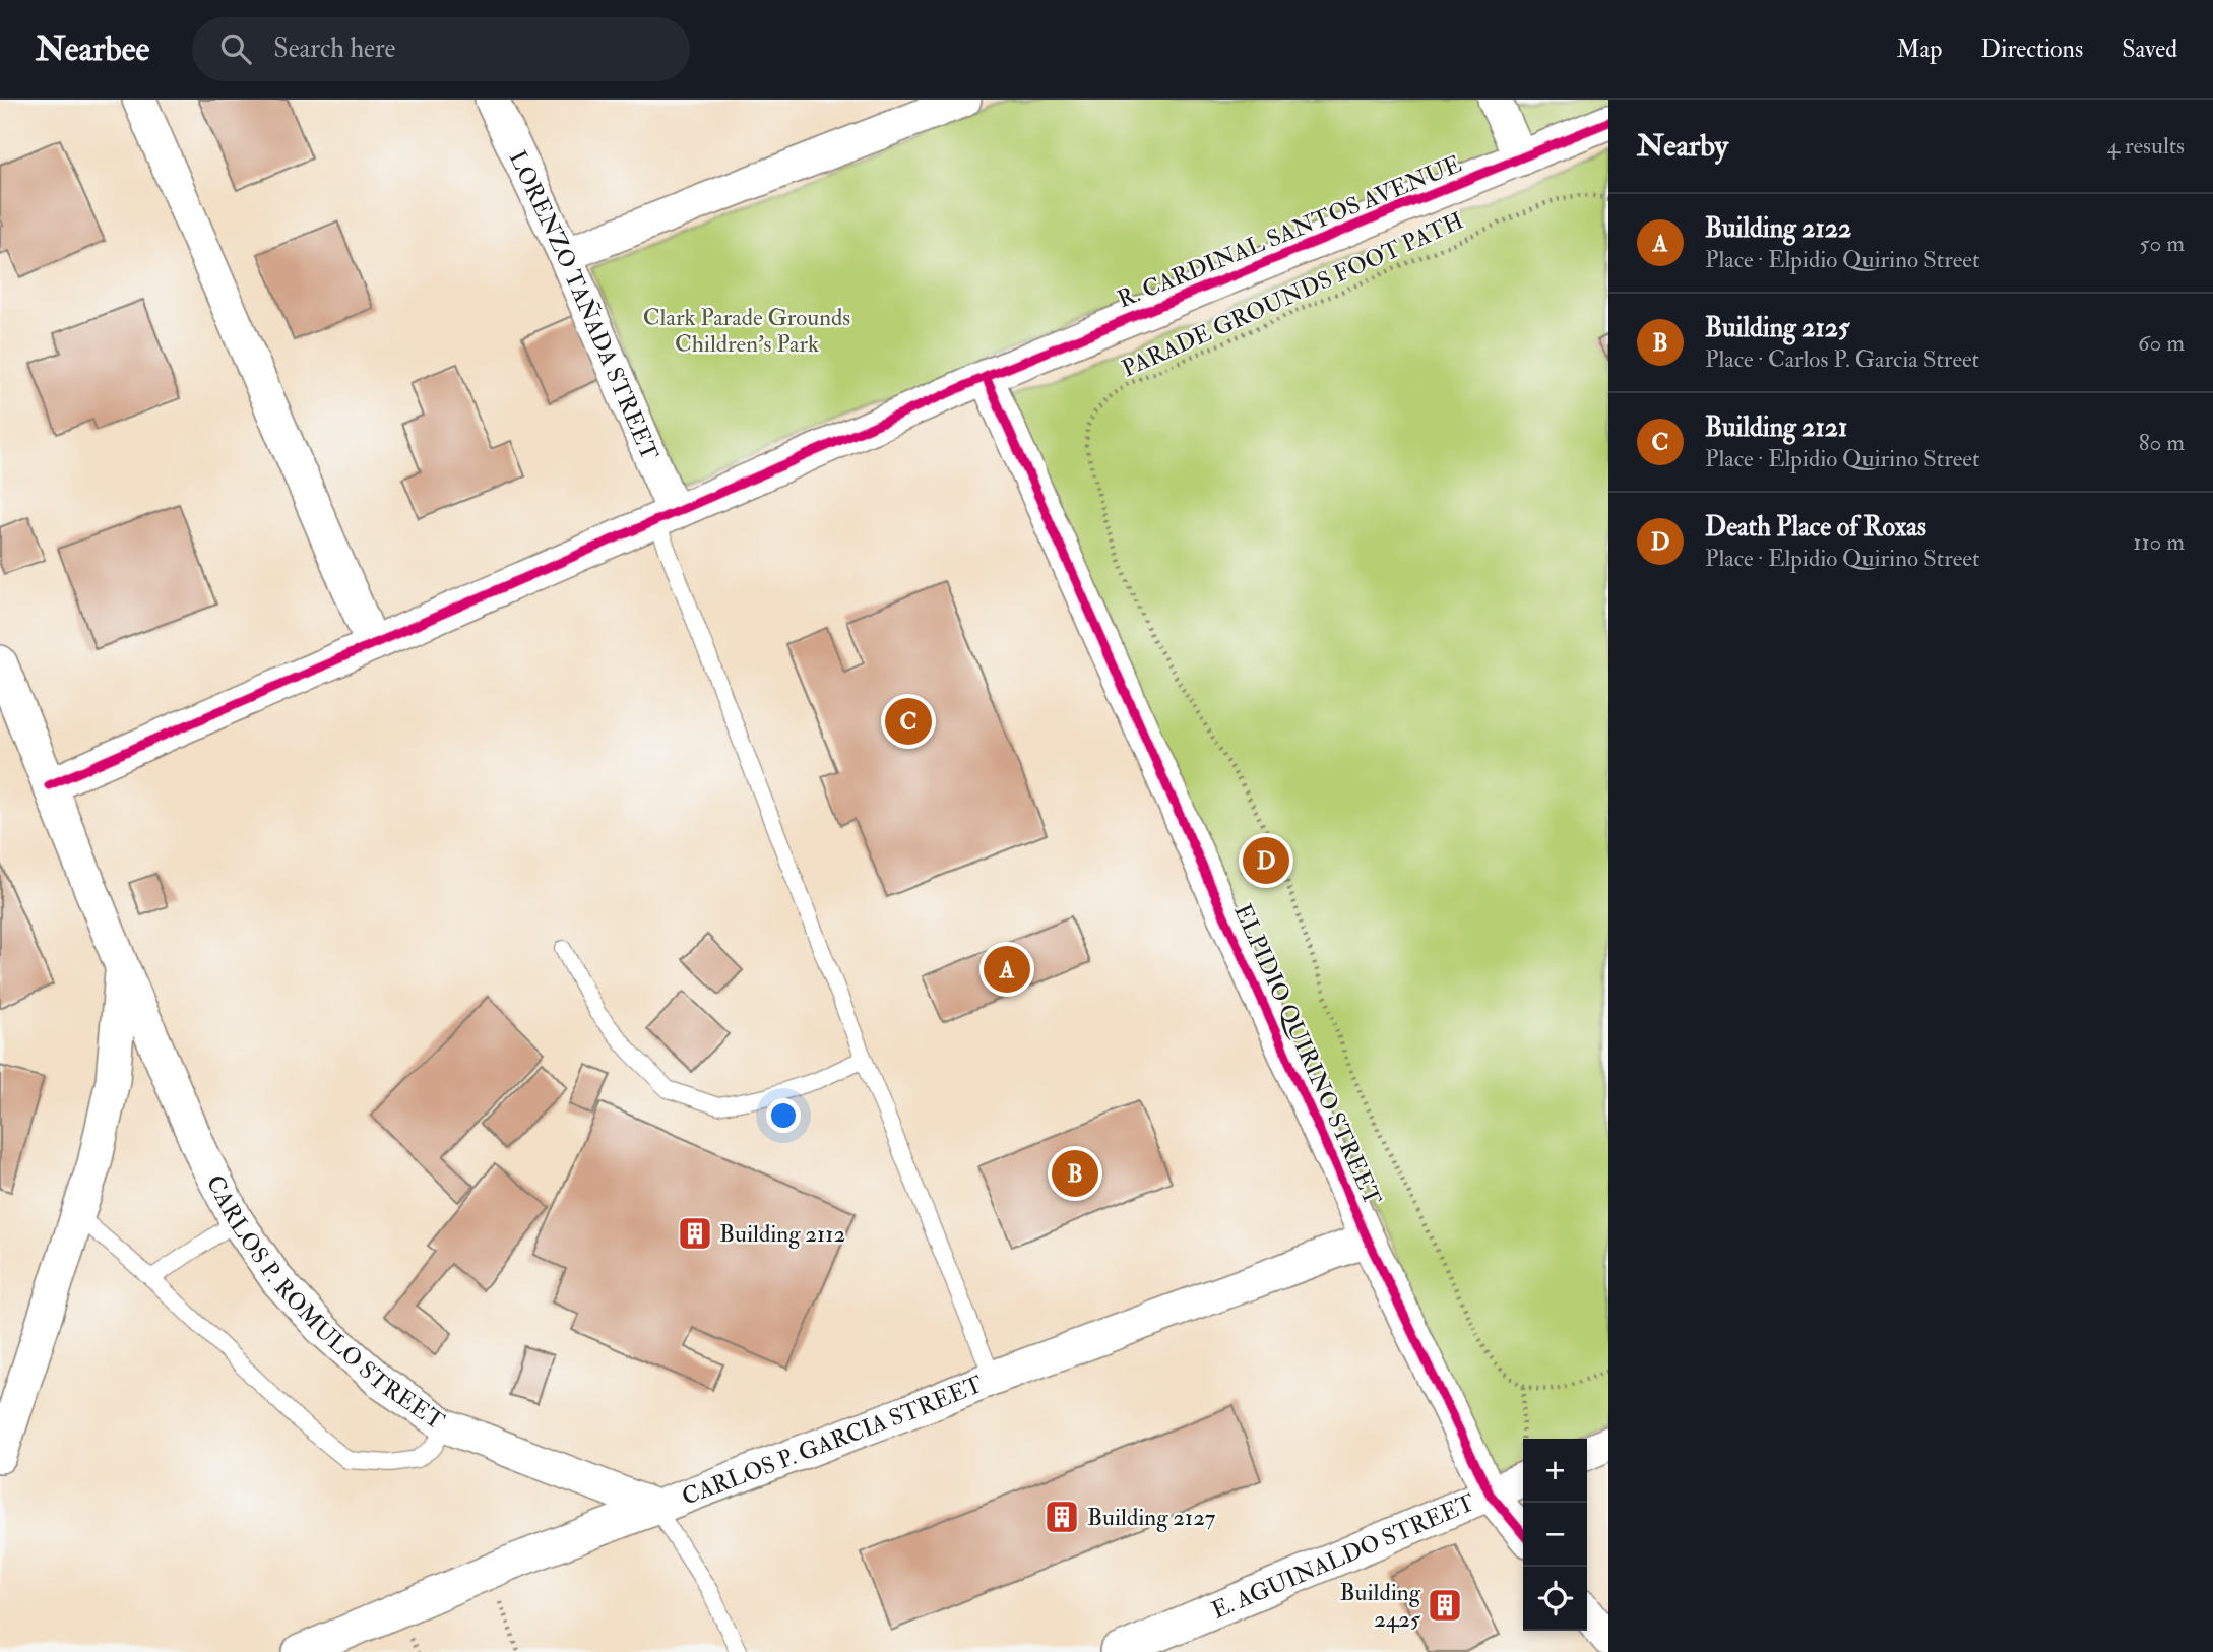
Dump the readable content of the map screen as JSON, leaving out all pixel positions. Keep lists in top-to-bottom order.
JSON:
{
  "streets": {
    "street": [
      "R. CARDINAL SANTOS AVENUE",
      "LORENZO TAÑADA STREET",
      "ELPIDIO QUIRINO STREET",
      "CARLOS P. ROMULO STREET",
      "CARLOS P. GARCIA STREET",
      "E. AGUINALDO STREET"
    ],
    "path": ["PARADE GROUNDS FOOT PATH"]
  },
  "crossings": [
    ["R. CARDINAL SANTOS AVENUE", "LORENZO TAÑADA STREET"],
    ["R. CARDINAL SANTOS AVENUE", "ELPIDIO QUIRINO STREET"],
    ["R. CARDINAL SANTOS AVENUE", "CARLOS P. ROMULO STREET"],
    ["ELPIDIO QUIRINO STREET", "CARLOS P. GARCIA STREET"],
    ["ELPIDIO QUIRINO STREET", "E. AGUINALDO STREET"],
    ["CARLOS P. ROMULO STREET", "CARLOS P. GARCIA STREET"]
  ],
  "parks": ["Clark Parade Grounds Children's Park"],
  "places": {
    "building": ["Building 2112", "Building 2127", "Building 2425"]
  },
  "page": {
    "header": "Nearbee",
    "search": "Search here",
    "nav": ["Map", "Directions", "Saved"],
    "heading": ["Nearby", "4 results"],
    "list": [
      {
        "mark": "A",
        "name": "Building 2122",
        "note": "Place · Elpidio Quirino Street",
        "value": "50 m"
      },
      {
        "mark": "B",
        "name": "Building 2125",
        "note": "Place · Carlos P. Garcia Street",
        "value": "60 m"
      },
      {
        "mark": "C",
        "name": "Building 2121",
        "note": "Place · Elpidio Quirino Street",
        "value": "80 m"
      },
      {
        "mark": "D",
        "name": "Death Place of Roxas",
        "note": "Place · Elpidio Quirino Street",
        "value": "110 m"
      }
    ],
    "pins": [
      "C",
      "D",
      "A",
      "B"
    ],
    "map_buttons": ["+", "−"]
  }
}
